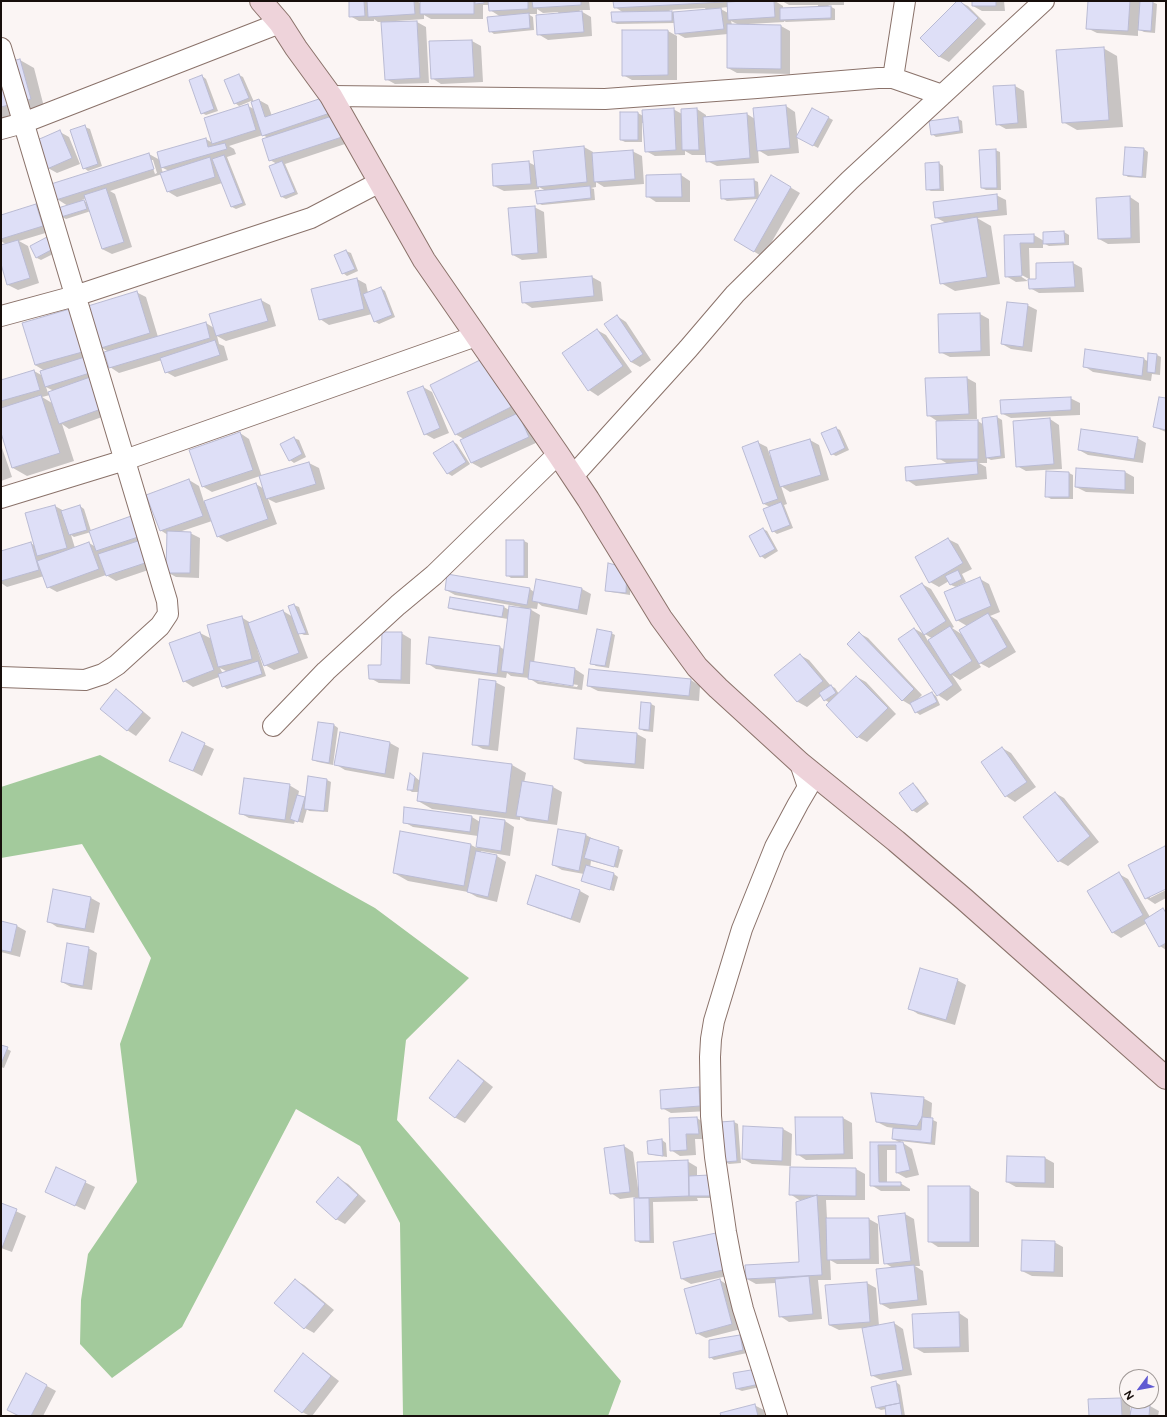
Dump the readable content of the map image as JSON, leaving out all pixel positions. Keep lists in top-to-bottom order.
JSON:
{
  "north": "bottom left"
}
